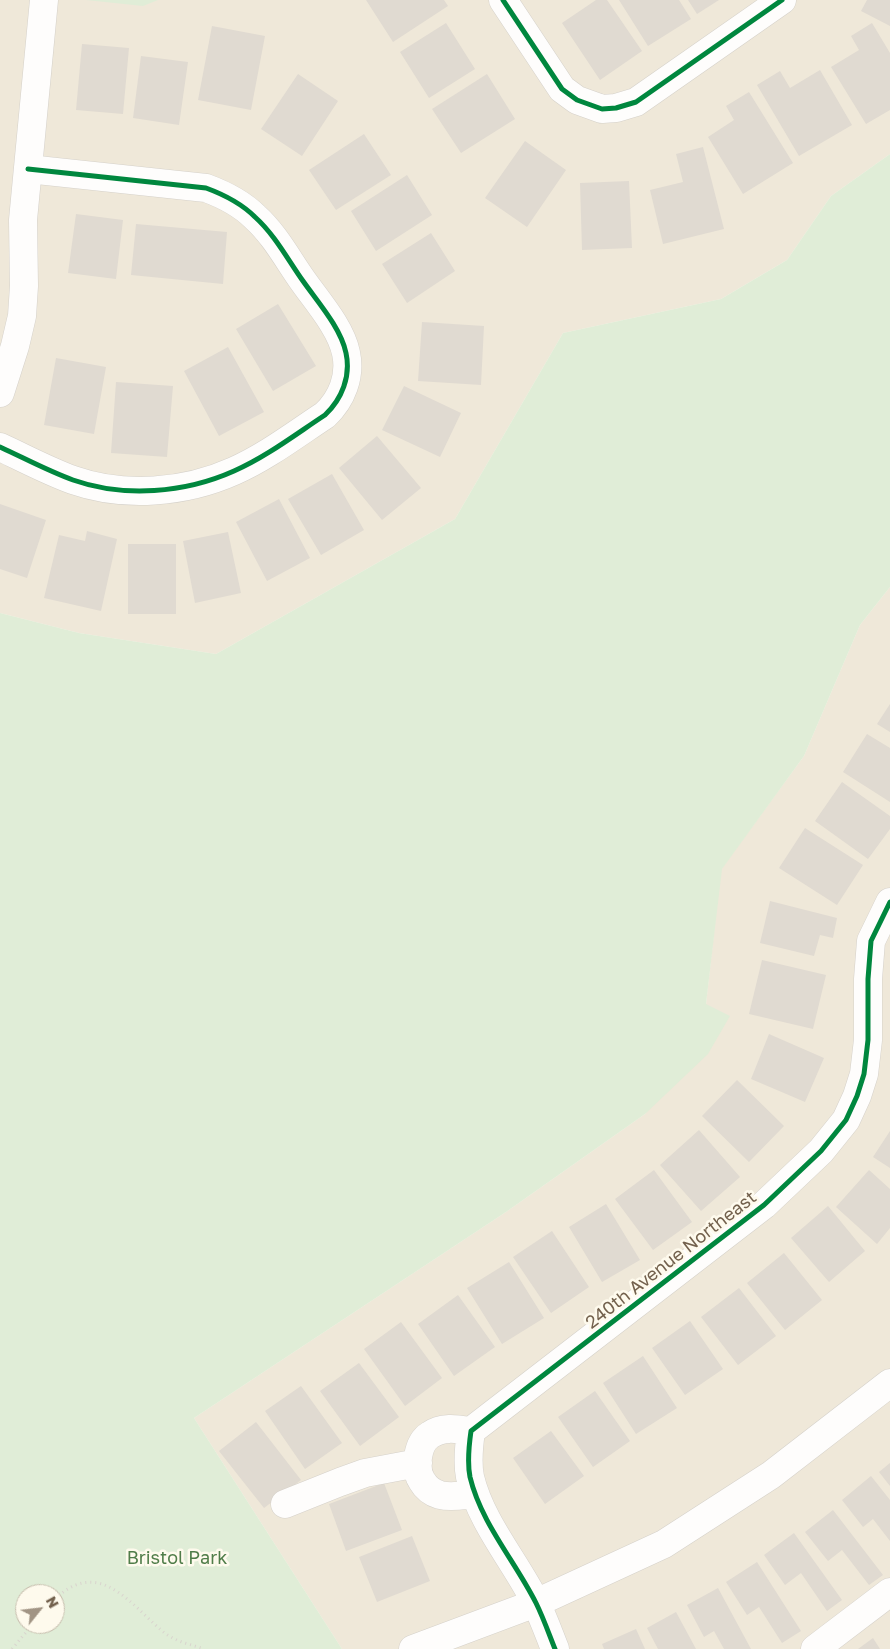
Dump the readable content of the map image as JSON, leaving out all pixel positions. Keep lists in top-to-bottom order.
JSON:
{
  "streets": {
    "street": ["240th Avenue Northeast"]
  },
  "parks": ["Bristol Park"],
  "north": "top right"
}
